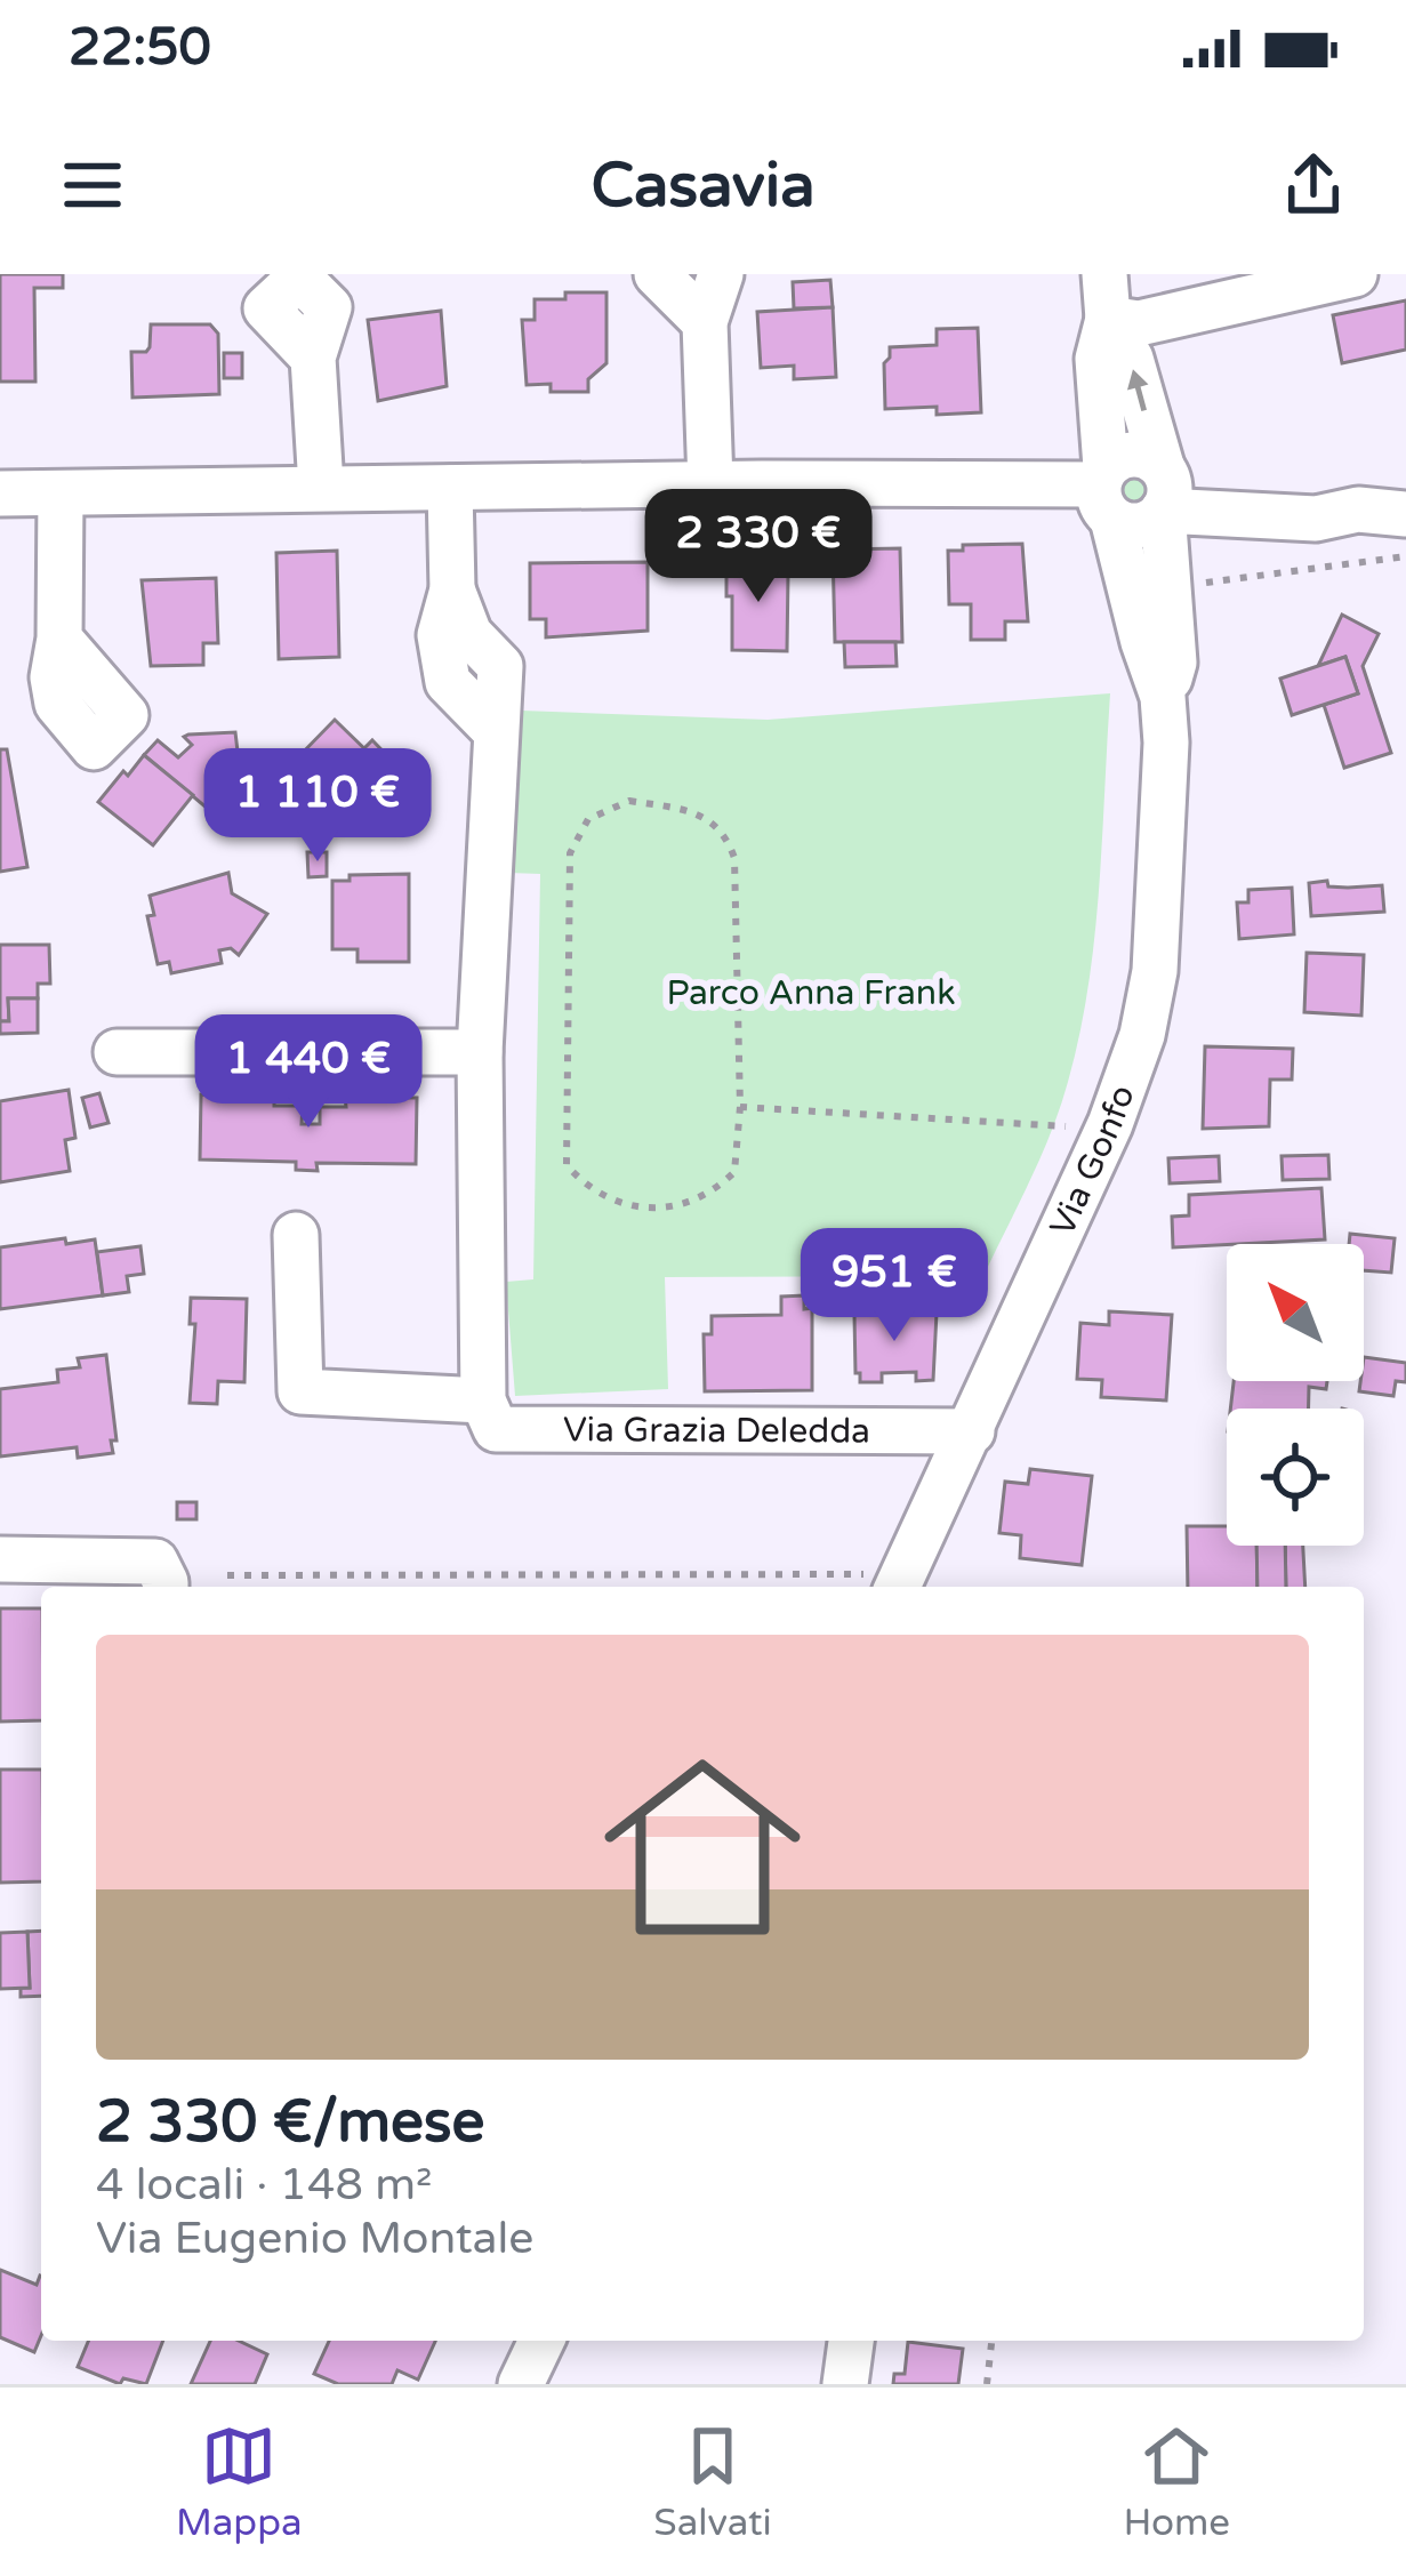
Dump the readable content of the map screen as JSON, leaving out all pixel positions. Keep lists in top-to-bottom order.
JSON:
{
  "streets": {
    "street": ["Via Gonfo", "Via Grazia Deledda"]
  },
  "crossings": [
    ["Via Gonfo", "Via Grazia Deledda"]
  ],
  "parks": ["Parco Anna Frank"],
  "north": "top left",
  "page": {
    "status": "22:50",
    "header": "Casavia",
    "price": [
      "2 330 €",
      "1 110 €",
      "1 440 €",
      "951 €"
    ],
    "list": [
      {
        "name": "2 330 €/mese",
        "note": "4 locali · 148 m² · Via Eugenio Montale"
      }
    ],
    "tabs": ["Mappa", "Salvati", "Home"]
  }
}
